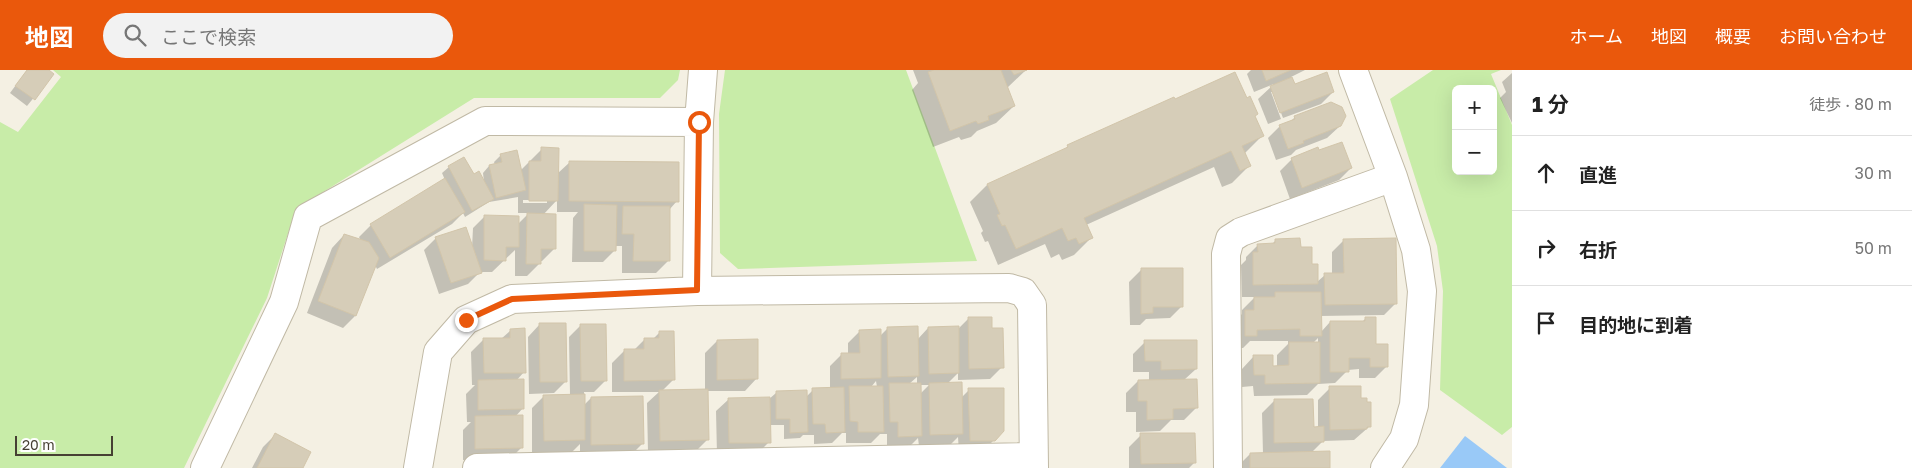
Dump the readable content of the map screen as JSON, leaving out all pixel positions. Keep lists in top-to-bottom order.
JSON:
{
  "scale_bar": "20 m",
  "page": {
    "header": "地図",
    "search": "ここで検索",
    "nav": [
      "ホーム",
      "地図",
      "概要",
      "お問い合わせ"
    ],
    "heading": ["1 分", "徒歩 · 80 m"],
    "map_buttons": ["+", "−"],
    "list": [
      ["直進", "30 m"],
      ["右折", "50 m"],
      "目的地に到着"
    ],
    "scale": "20 m"
  }
}
